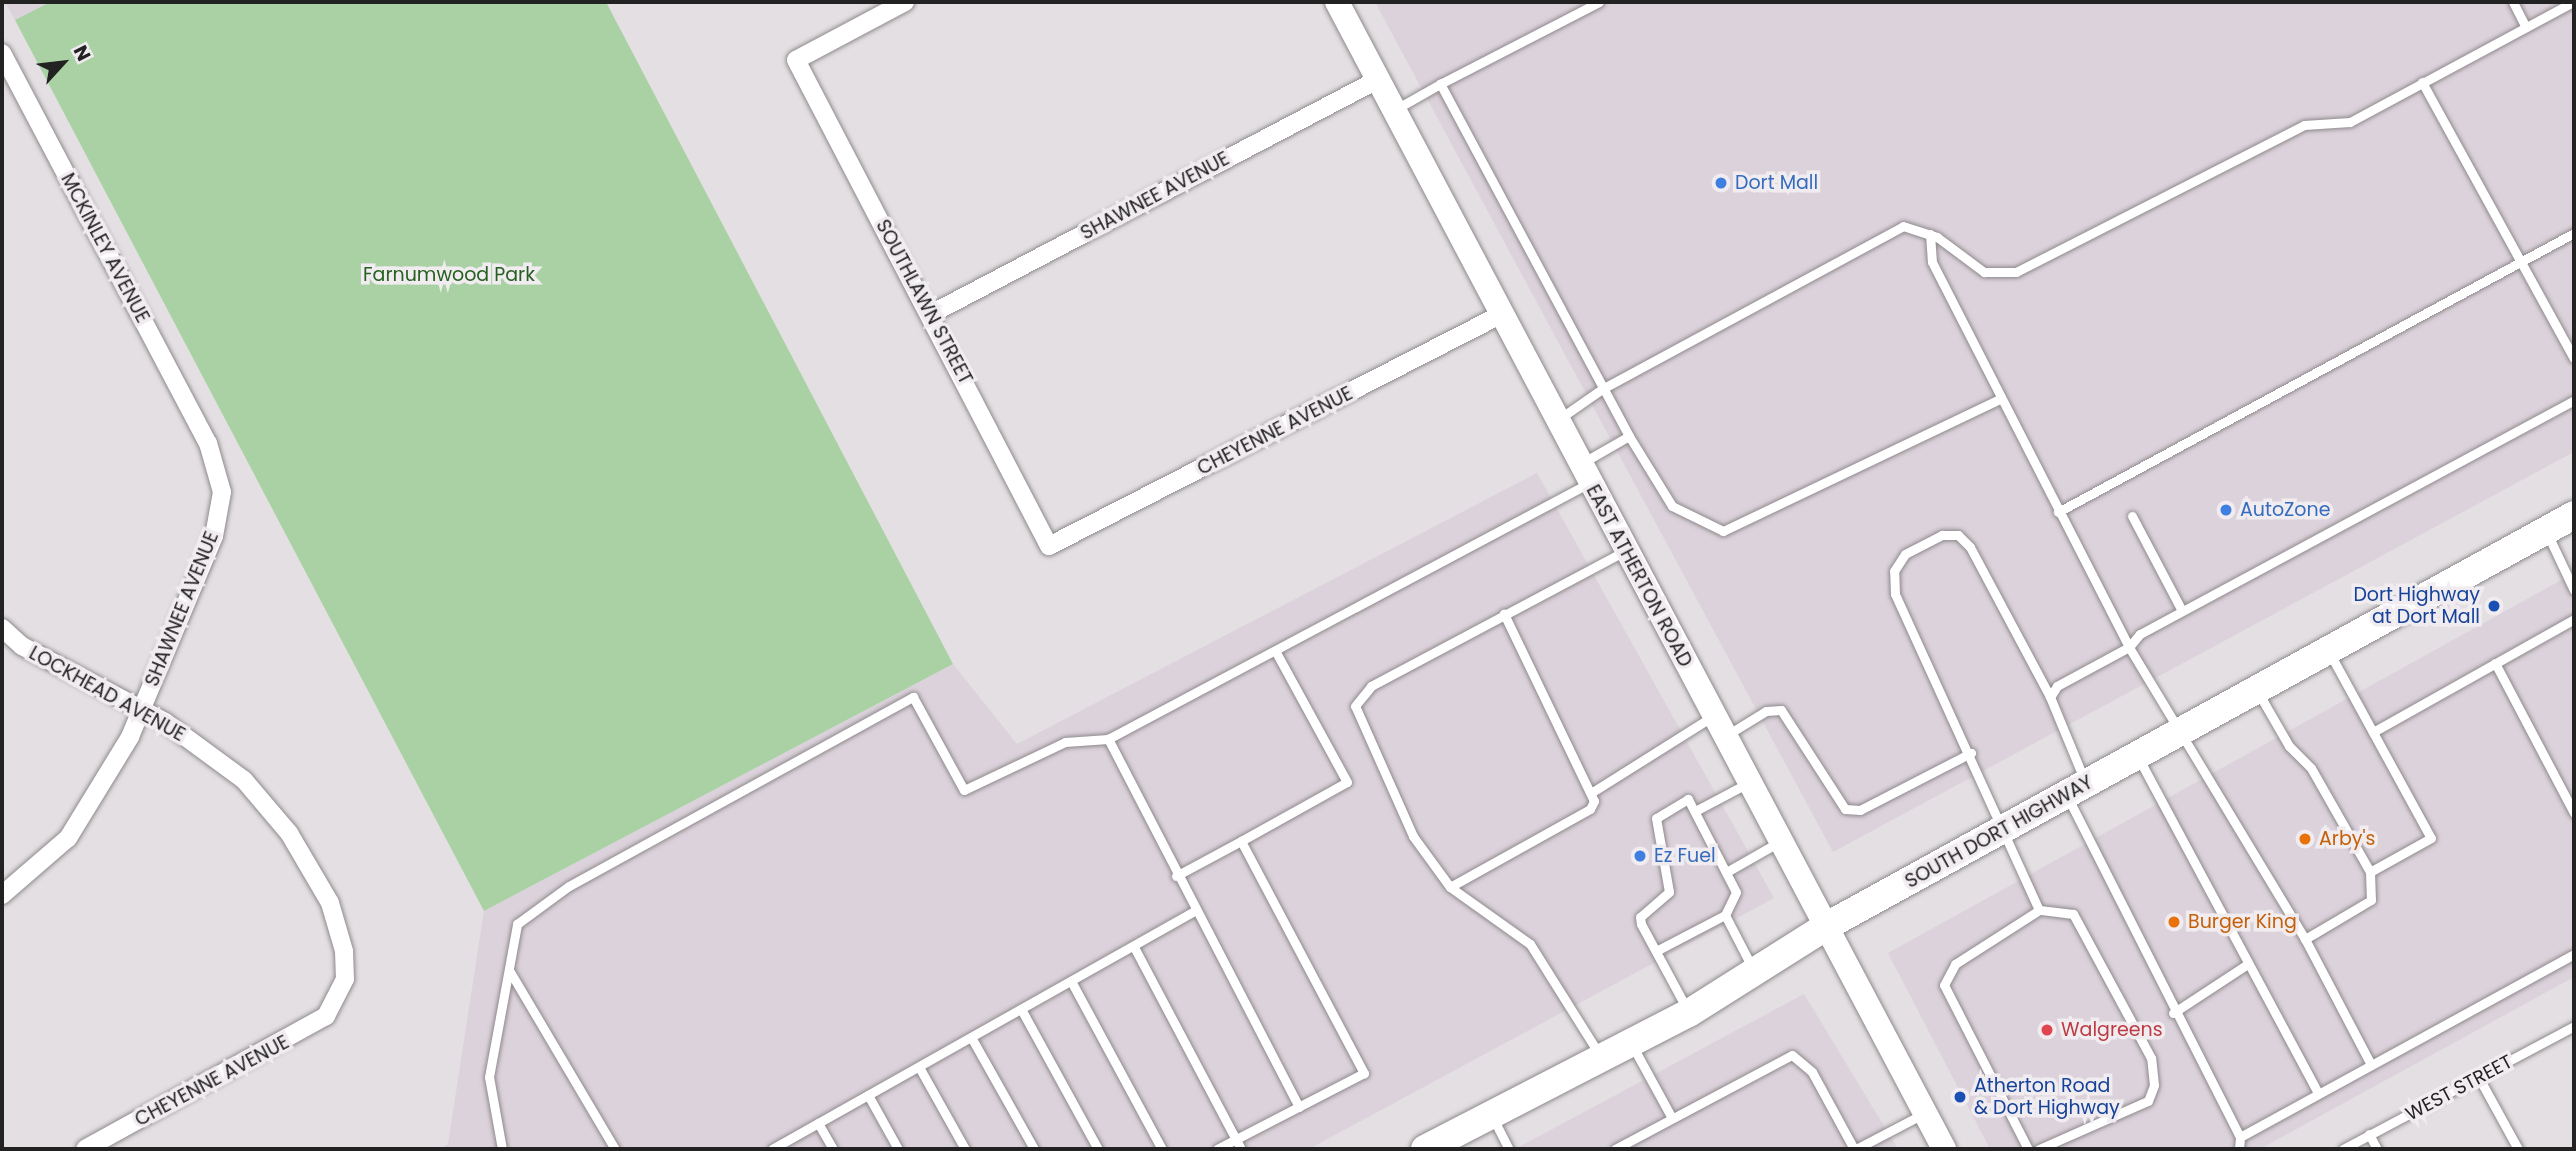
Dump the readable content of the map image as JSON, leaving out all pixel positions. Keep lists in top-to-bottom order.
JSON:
{
  "streets": {
    "main road": ["SOUTH DORT HIGHWAY"],
    "street": [
      "SHAWNEE AVENUE",
      "MCKINLEY AVENUE",
      "SOUTHLAWN STREET",
      "CHEYENNE AVENUE",
      "EAST ATHERTON ROAD",
      "LOCKHEAD AVENUE"
    ],
    "lane": ["WEST STREET"]
  },
  "crossings": [
    ["SHAWNEE AVENUE", "MCKINLEY AVENUE"],
    ["SHAWNEE AVENUE", "SOUTHLAWN STREET"],
    ["SHAWNEE AVENUE", "EAST ATHERTON ROAD"],
    ["SHAWNEE AVENUE", "LOCKHEAD AVENUE"],
    ["SOUTHLAWN STREET", "CHEYENNE AVENUE"],
    ["CHEYENNE AVENUE", "EAST ATHERTON ROAD"],
    ["CHEYENNE AVENUE", "LOCKHEAD AVENUE"],
    ["EAST ATHERTON ROAD", "SOUTH DORT HIGHWAY"]
  ],
  "parks": ["Farnumwood Park"],
  "places": [
    "Dort Mall",
    "AutoZone",
    "Dort Highway at Dort Mall",
    "Arby's",
    "Ez Fuel",
    "Burger King",
    "Walgreens",
    "Atherton Road & Dort Highway"
  ],
  "north": "top right"
}
